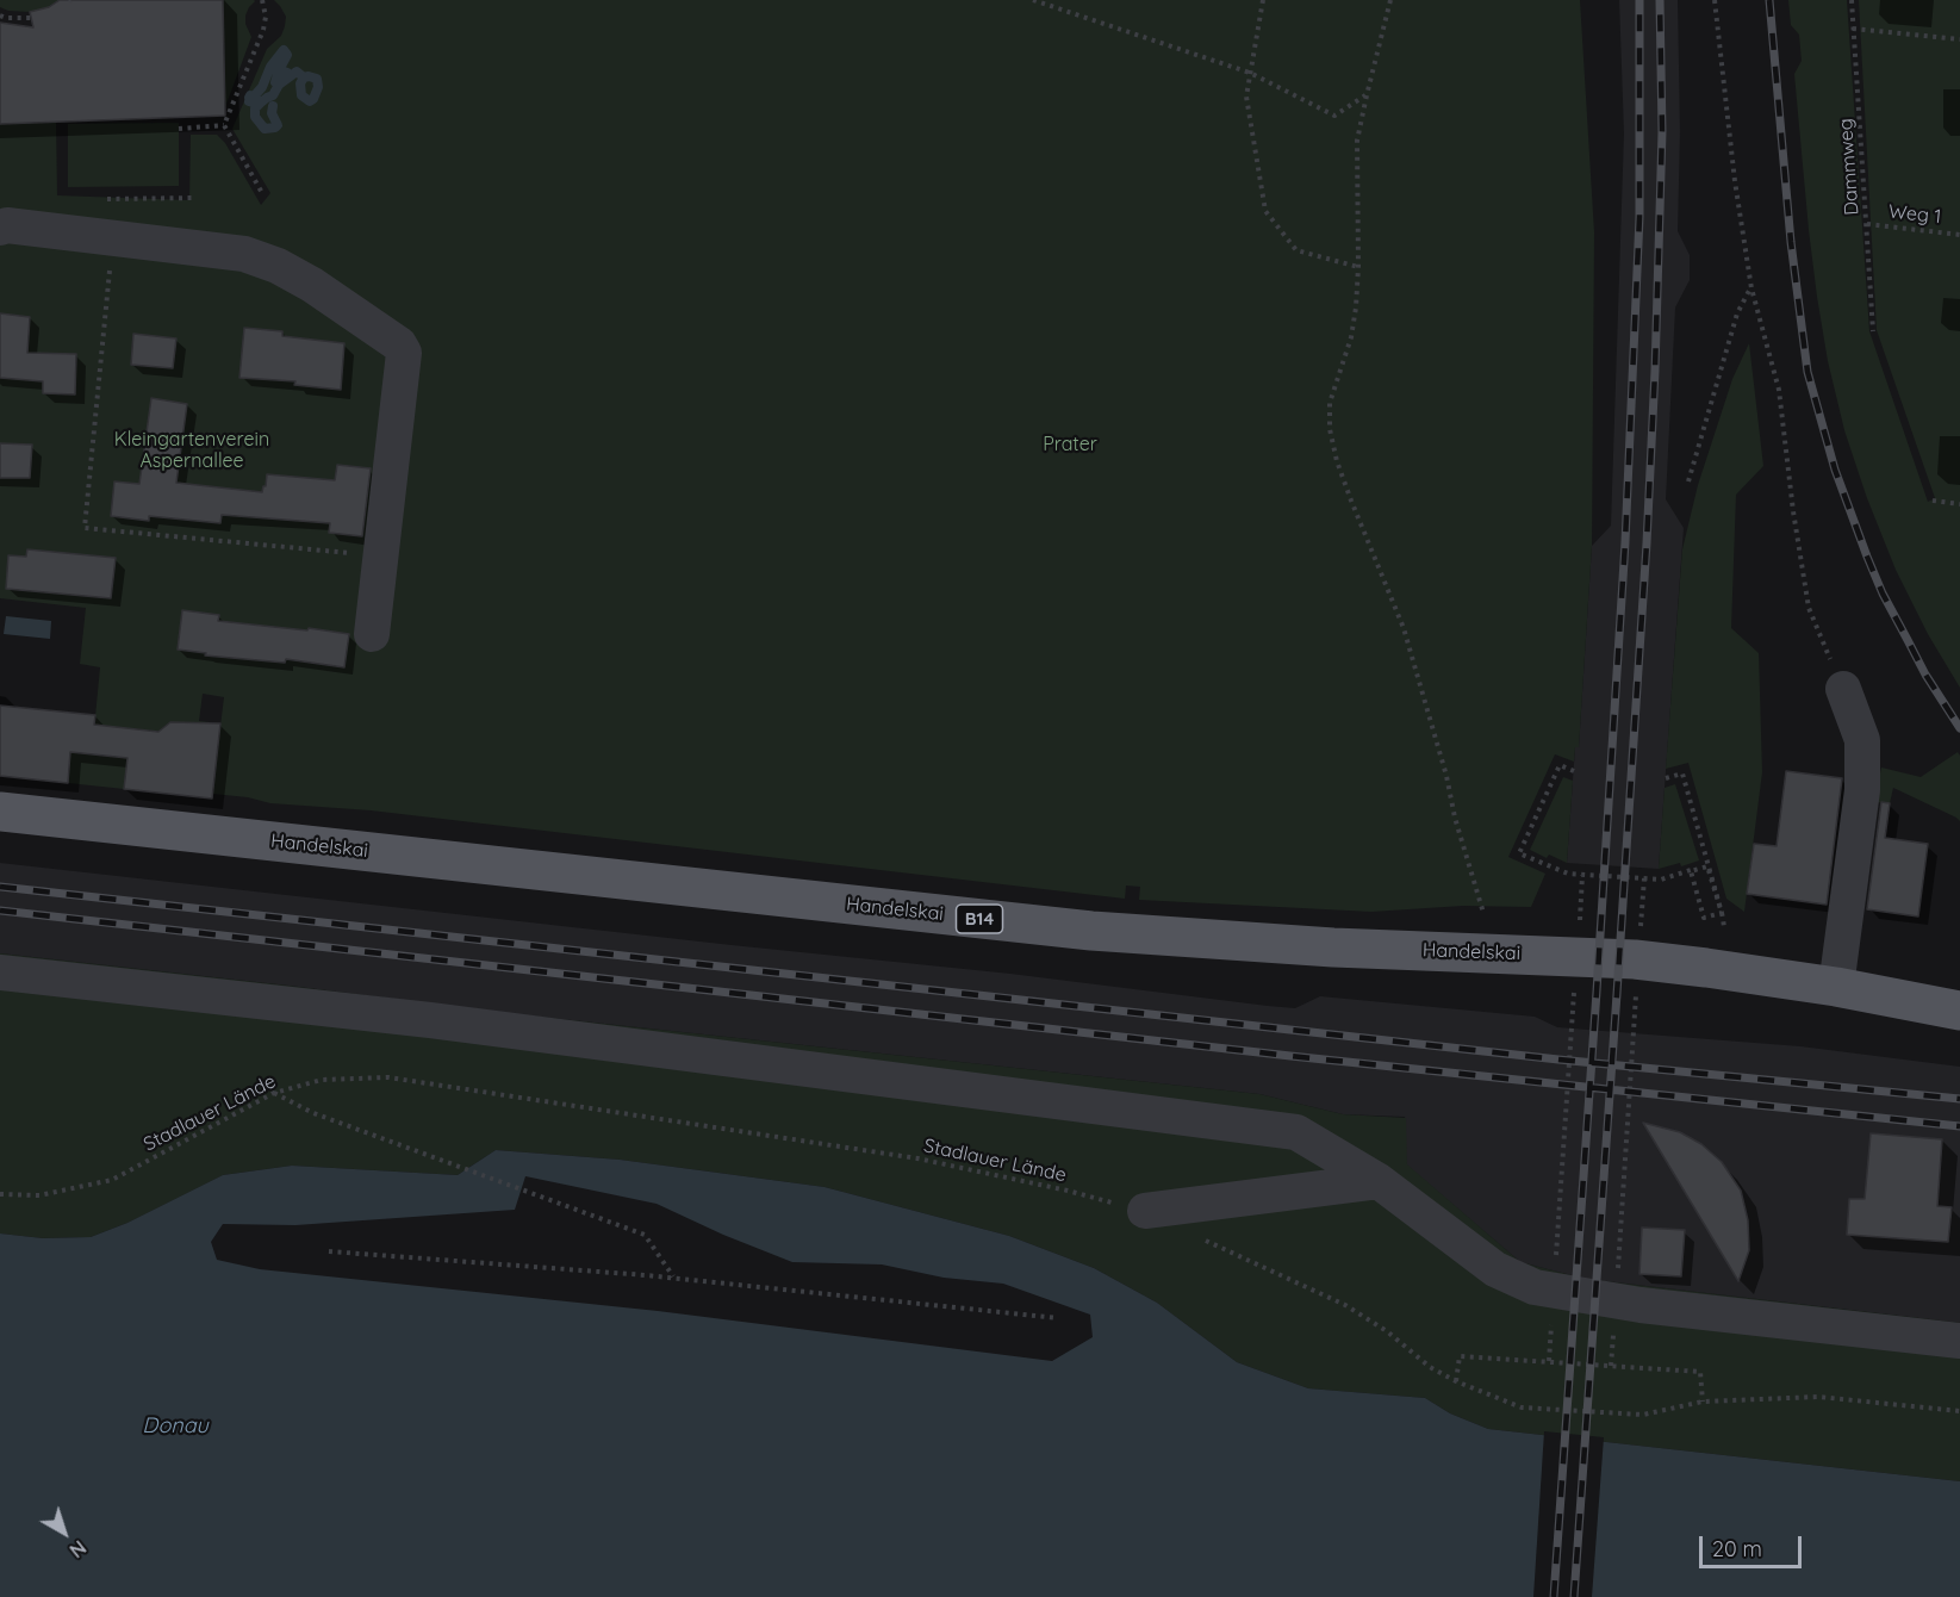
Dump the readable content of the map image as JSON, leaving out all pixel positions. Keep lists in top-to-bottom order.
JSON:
{
  "streets": {
    "main road": ["Handelskai", "B14"],
    "path": ["Dammweg", "Weg 1", "Stadlauer Lände"]
  },
  "crossings": [
    ["Dammweg", "Weg 1"]
  ],
  "water": ["Donau"],
  "parks": ["Kleingartenverein Aspernallee", "Prater"],
  "scale_bar": "20 m",
  "north": "bottom right"
}
